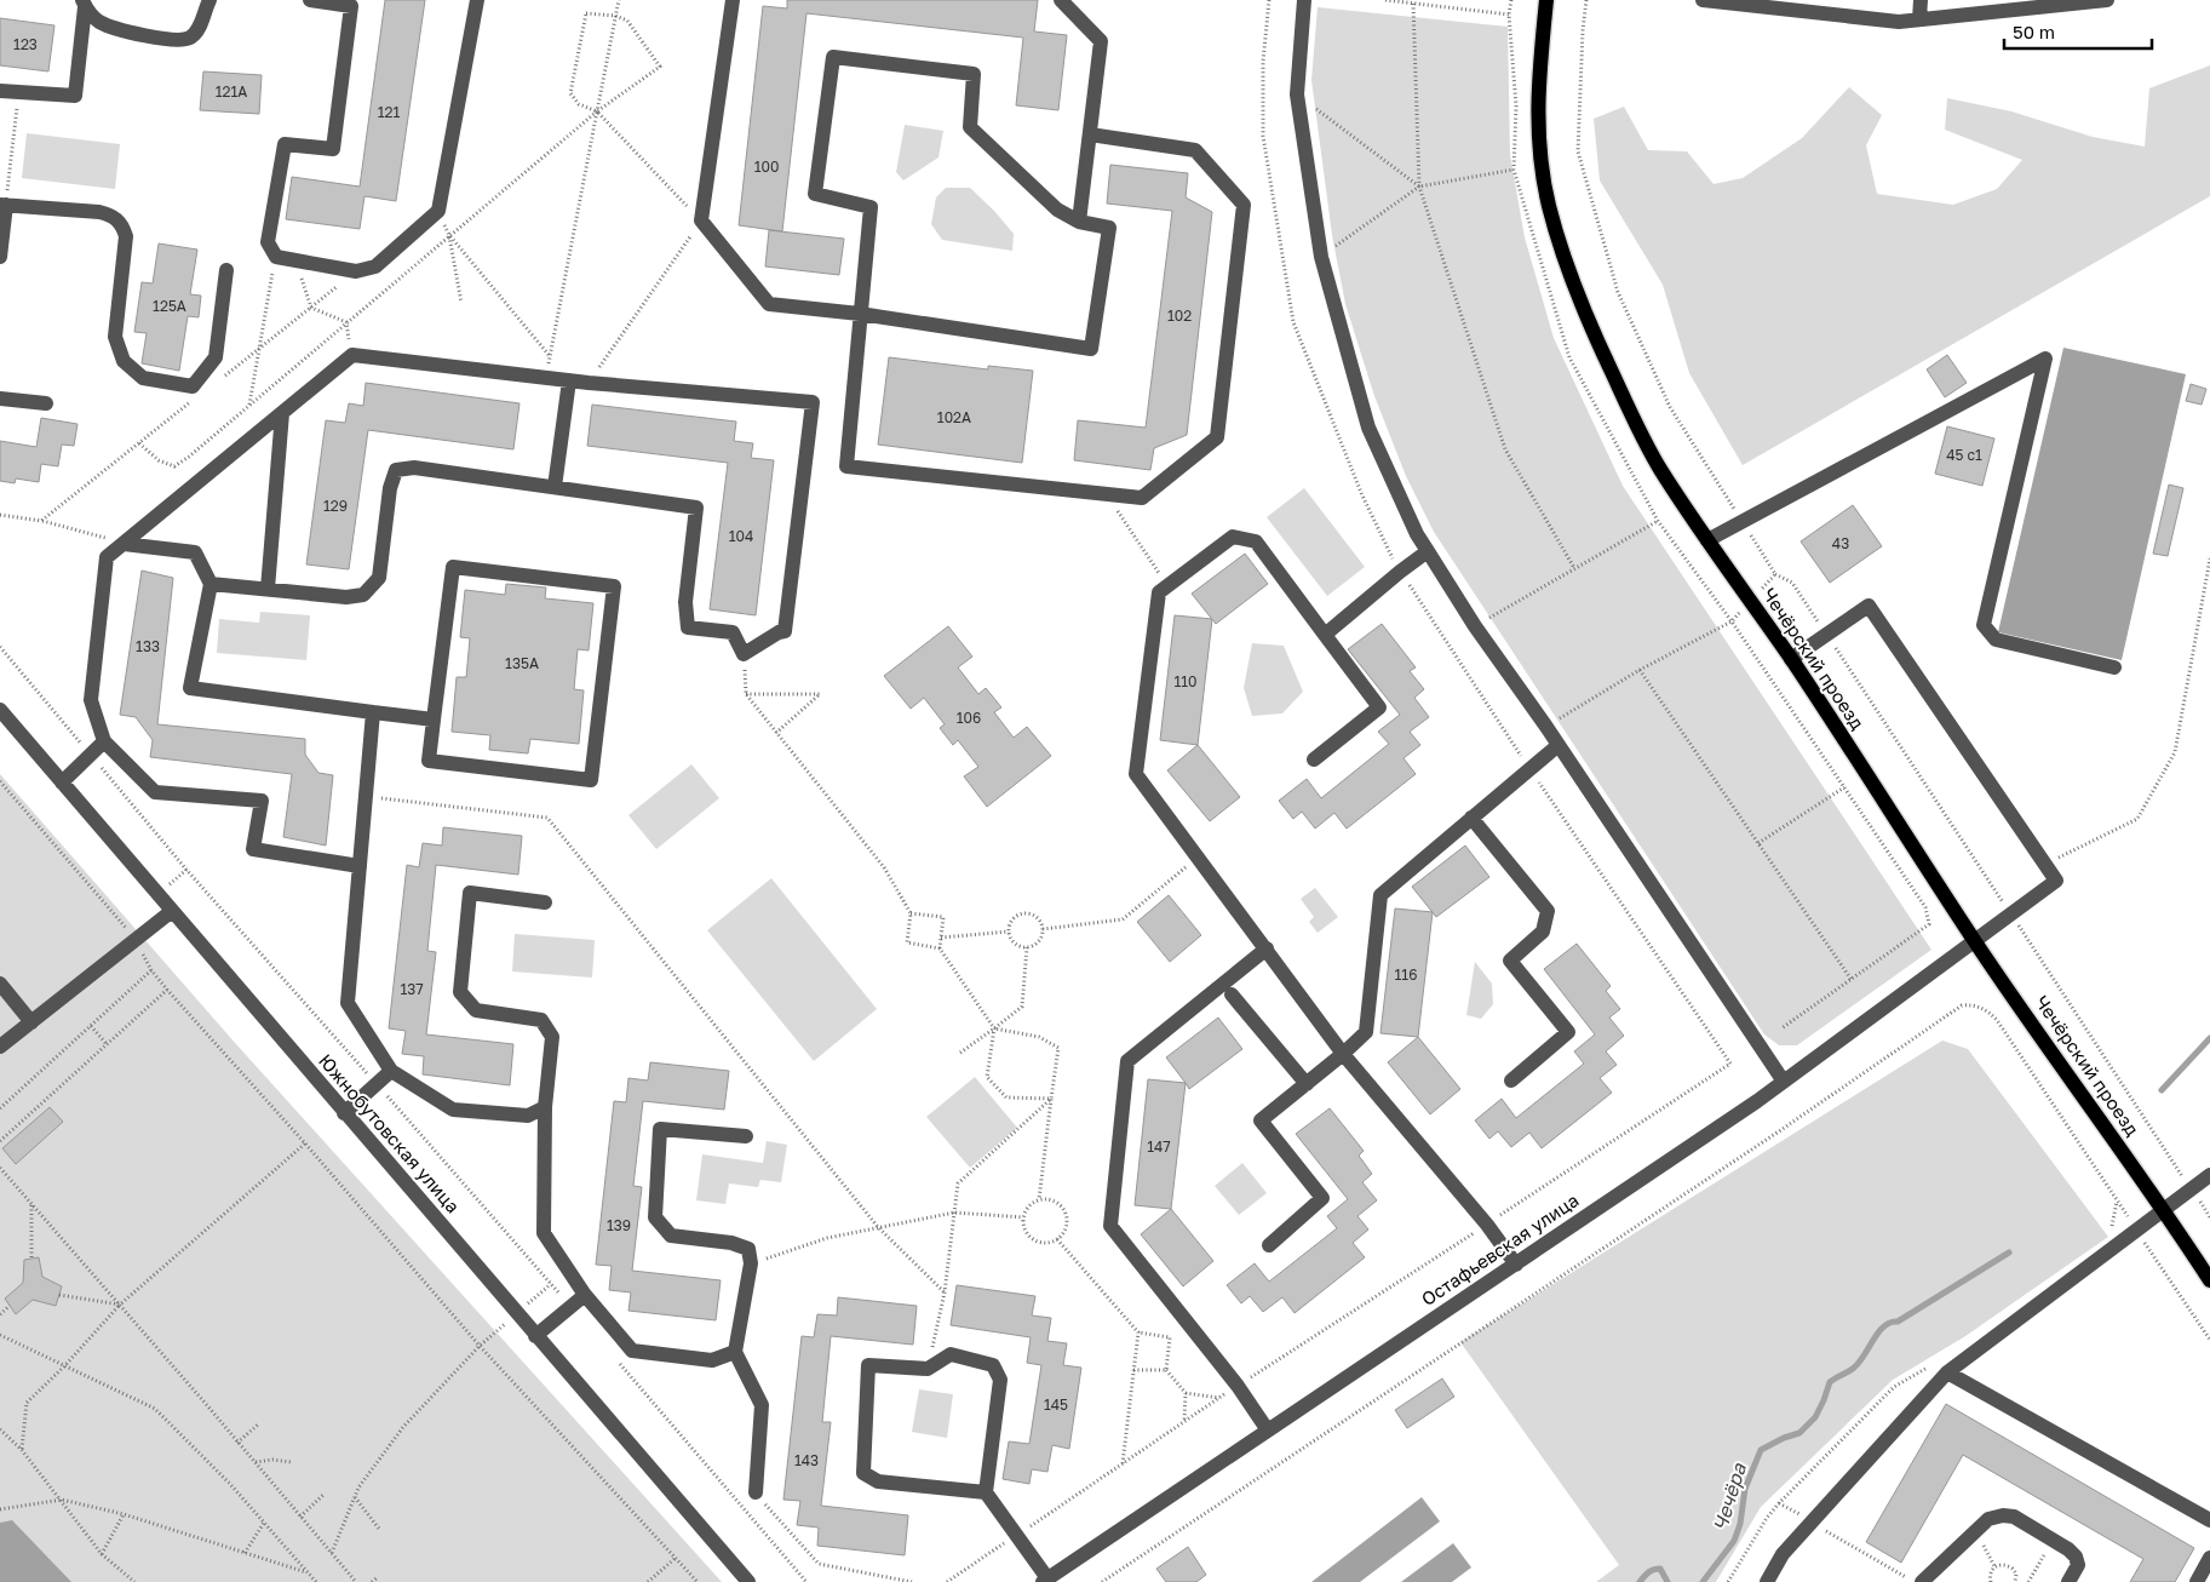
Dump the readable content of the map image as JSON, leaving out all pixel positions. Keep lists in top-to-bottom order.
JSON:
{
  "streets": {
    "main road": ["Чечёрский проезд"],
    "street": ["Южнобутовская улица", "Остафьевская улица"]
  },
  "crossings": [
    ["Чечёрский проезд", "Остафьевская улица"]
  ],
  "water": ["Чечёра"],
  "house_numbers": [
    "123",
    "121А",
    "121",
    "100",
    "125А",
    "102",
    "102А",
    "45 с1",
    "129",
    "104",
    "43",
    "133",
    "135А",
    "110",
    "106",
    "116",
    "137",
    "147",
    "139",
    "145",
    "143"
  ],
  "scale_bar": "50 m"
}
